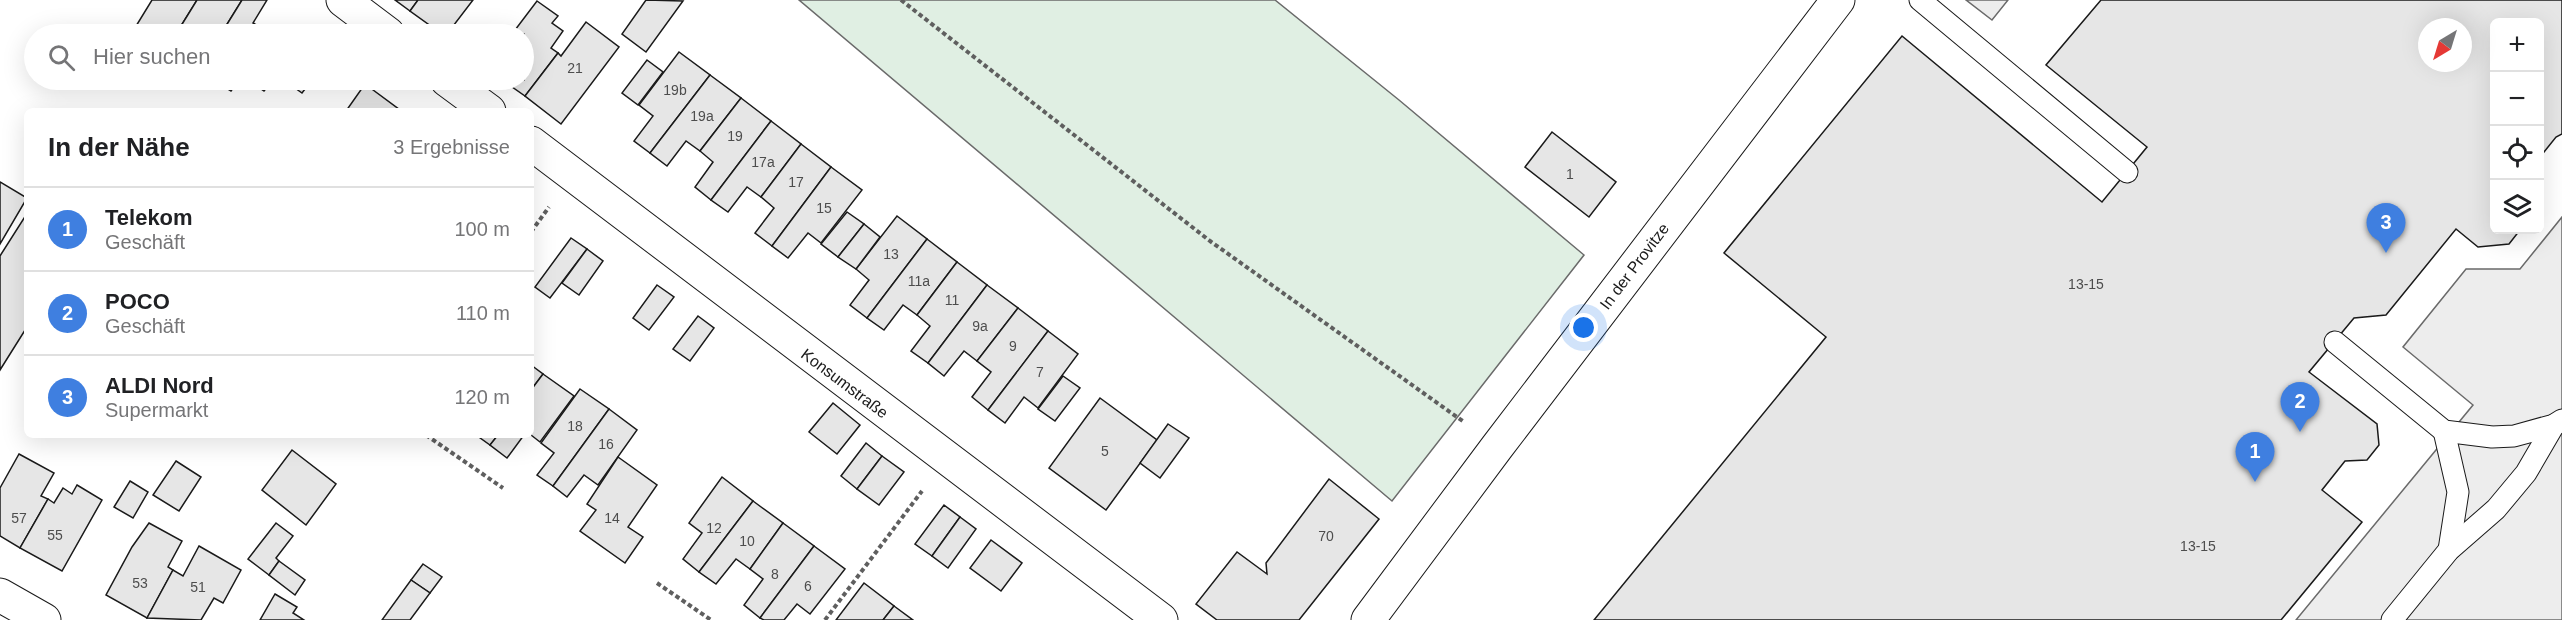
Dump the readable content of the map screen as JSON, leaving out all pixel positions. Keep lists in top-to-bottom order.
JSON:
{
  "streets": {
    "street": ["In der Provitze", "Konsumstraße"]
  },
  "house_numbers": [
    "21",
    "19b",
    "19a",
    "19",
    "17a",
    "1",
    "17",
    "15",
    "13",
    "11a",
    "13-15",
    "11",
    "9a",
    "9",
    "7",
    "18",
    "16",
    "5",
    "57",
    "14",
    "12",
    "55",
    "70",
    "10",
    "13-15",
    "8",
    "53",
    "6",
    "51"
  ],
  "north": "bottom left",
  "page": {
    "map_buttons": ["+", "−"],
    "search": "Hier suchen",
    "heading": ["In der Nähe", "3 Ergebnisse"],
    "list": [
      {
        "mark": "1",
        "name": "Telekom",
        "note": "Geschäft",
        "value": "100 m"
      },
      {
        "mark": "2",
        "name": "POCO",
        "note": "Geschäft",
        "value": "110 m"
      },
      {
        "mark": "3",
        "name": "ALDI Nord",
        "note": "Supermarkt",
        "value": "120 m"
      }
    ],
    "pins": ["3", "2", "1"]
  }
}
